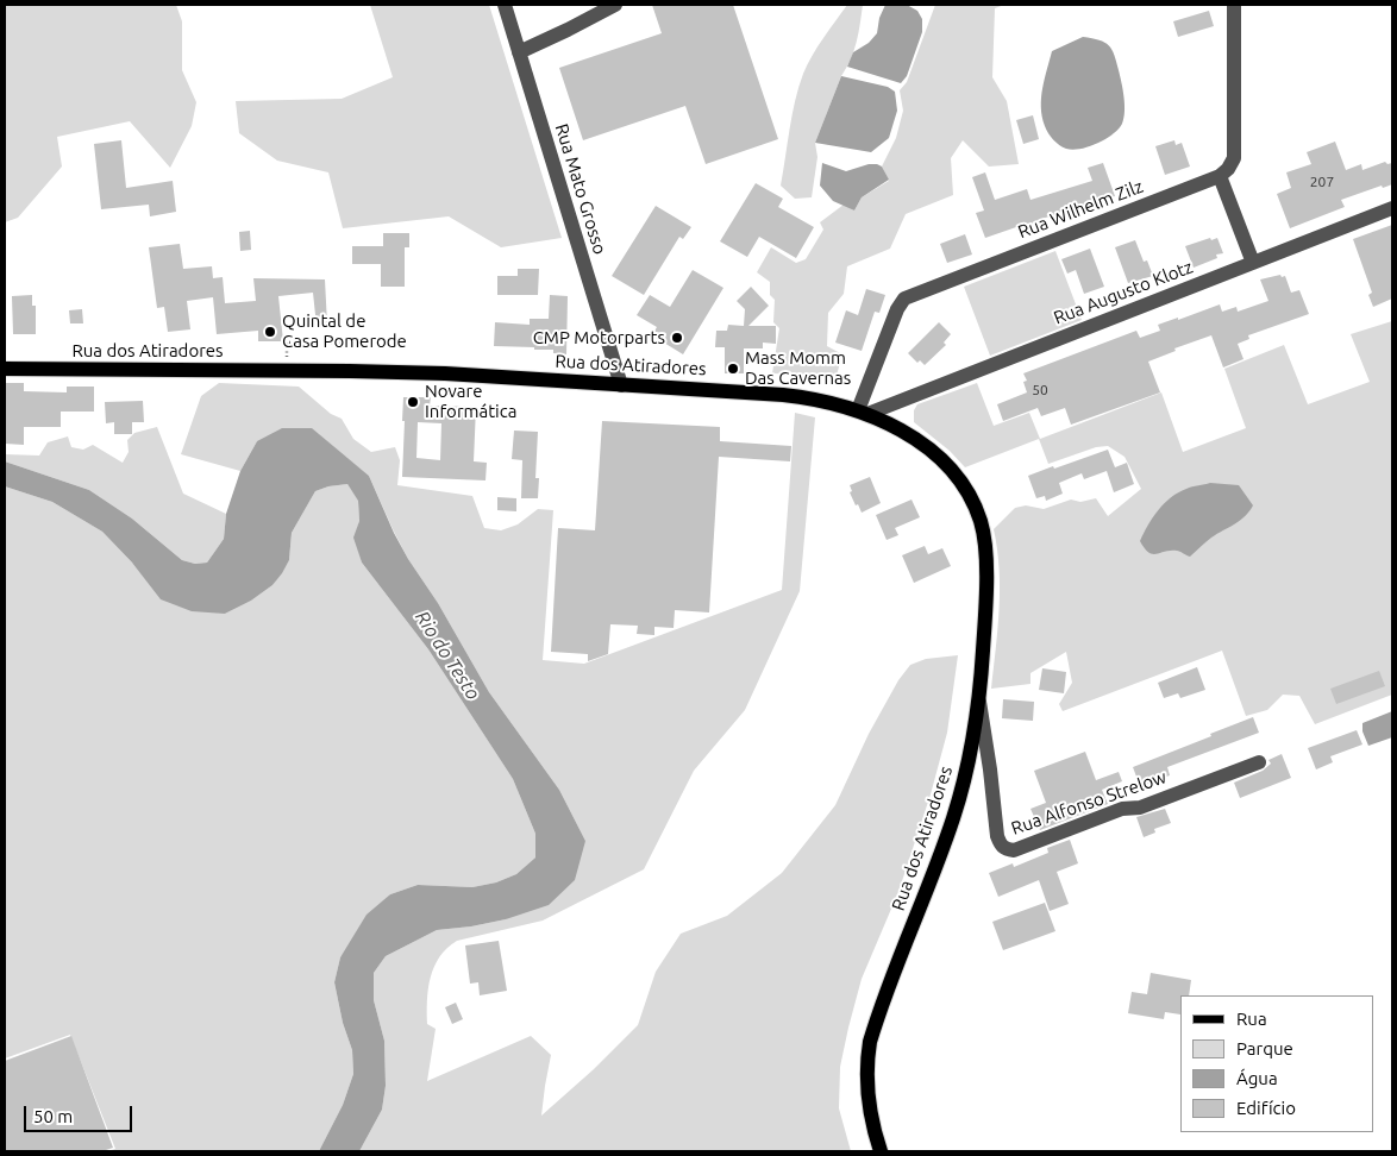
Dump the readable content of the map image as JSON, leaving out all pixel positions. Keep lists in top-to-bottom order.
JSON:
{
  "streets": {
    "main road": ["Rua dos Atiradores"],
    "street": [
      "Rua Mato Grosso",
      "Rua Wilhelm Zilz",
      "Rua Augusto Klotz",
      "Rua Alfonso Strelow"
    ]
  },
  "crossings": [
    ["Rua Mato Grosso", "Rua dos Atiradores"],
    ["Rua Wilhelm Zilz", "Rua Augusto Klotz"],
    ["Rua Wilhelm Zilz", "Rua dos Atiradores"],
    ["Rua Augusto Klotz", "Rua dos Atiradores"],
    ["Rua dos Atiradores", "Rua Alfonso Strelow"]
  ],
  "water": ["Rio do Testo"],
  "places": [
    "Quintal de Casa Pomerode",
    "CMP Motorparts",
    "Mass Momm Das Cavernas",
    "Novare Informática"
  ],
  "house_numbers": ["207", "50"],
  "legend": [
    "Rua",
    "Parque",
    "Água",
    "Edifício"
  ],
  "scale_bar": "50 m"
}
